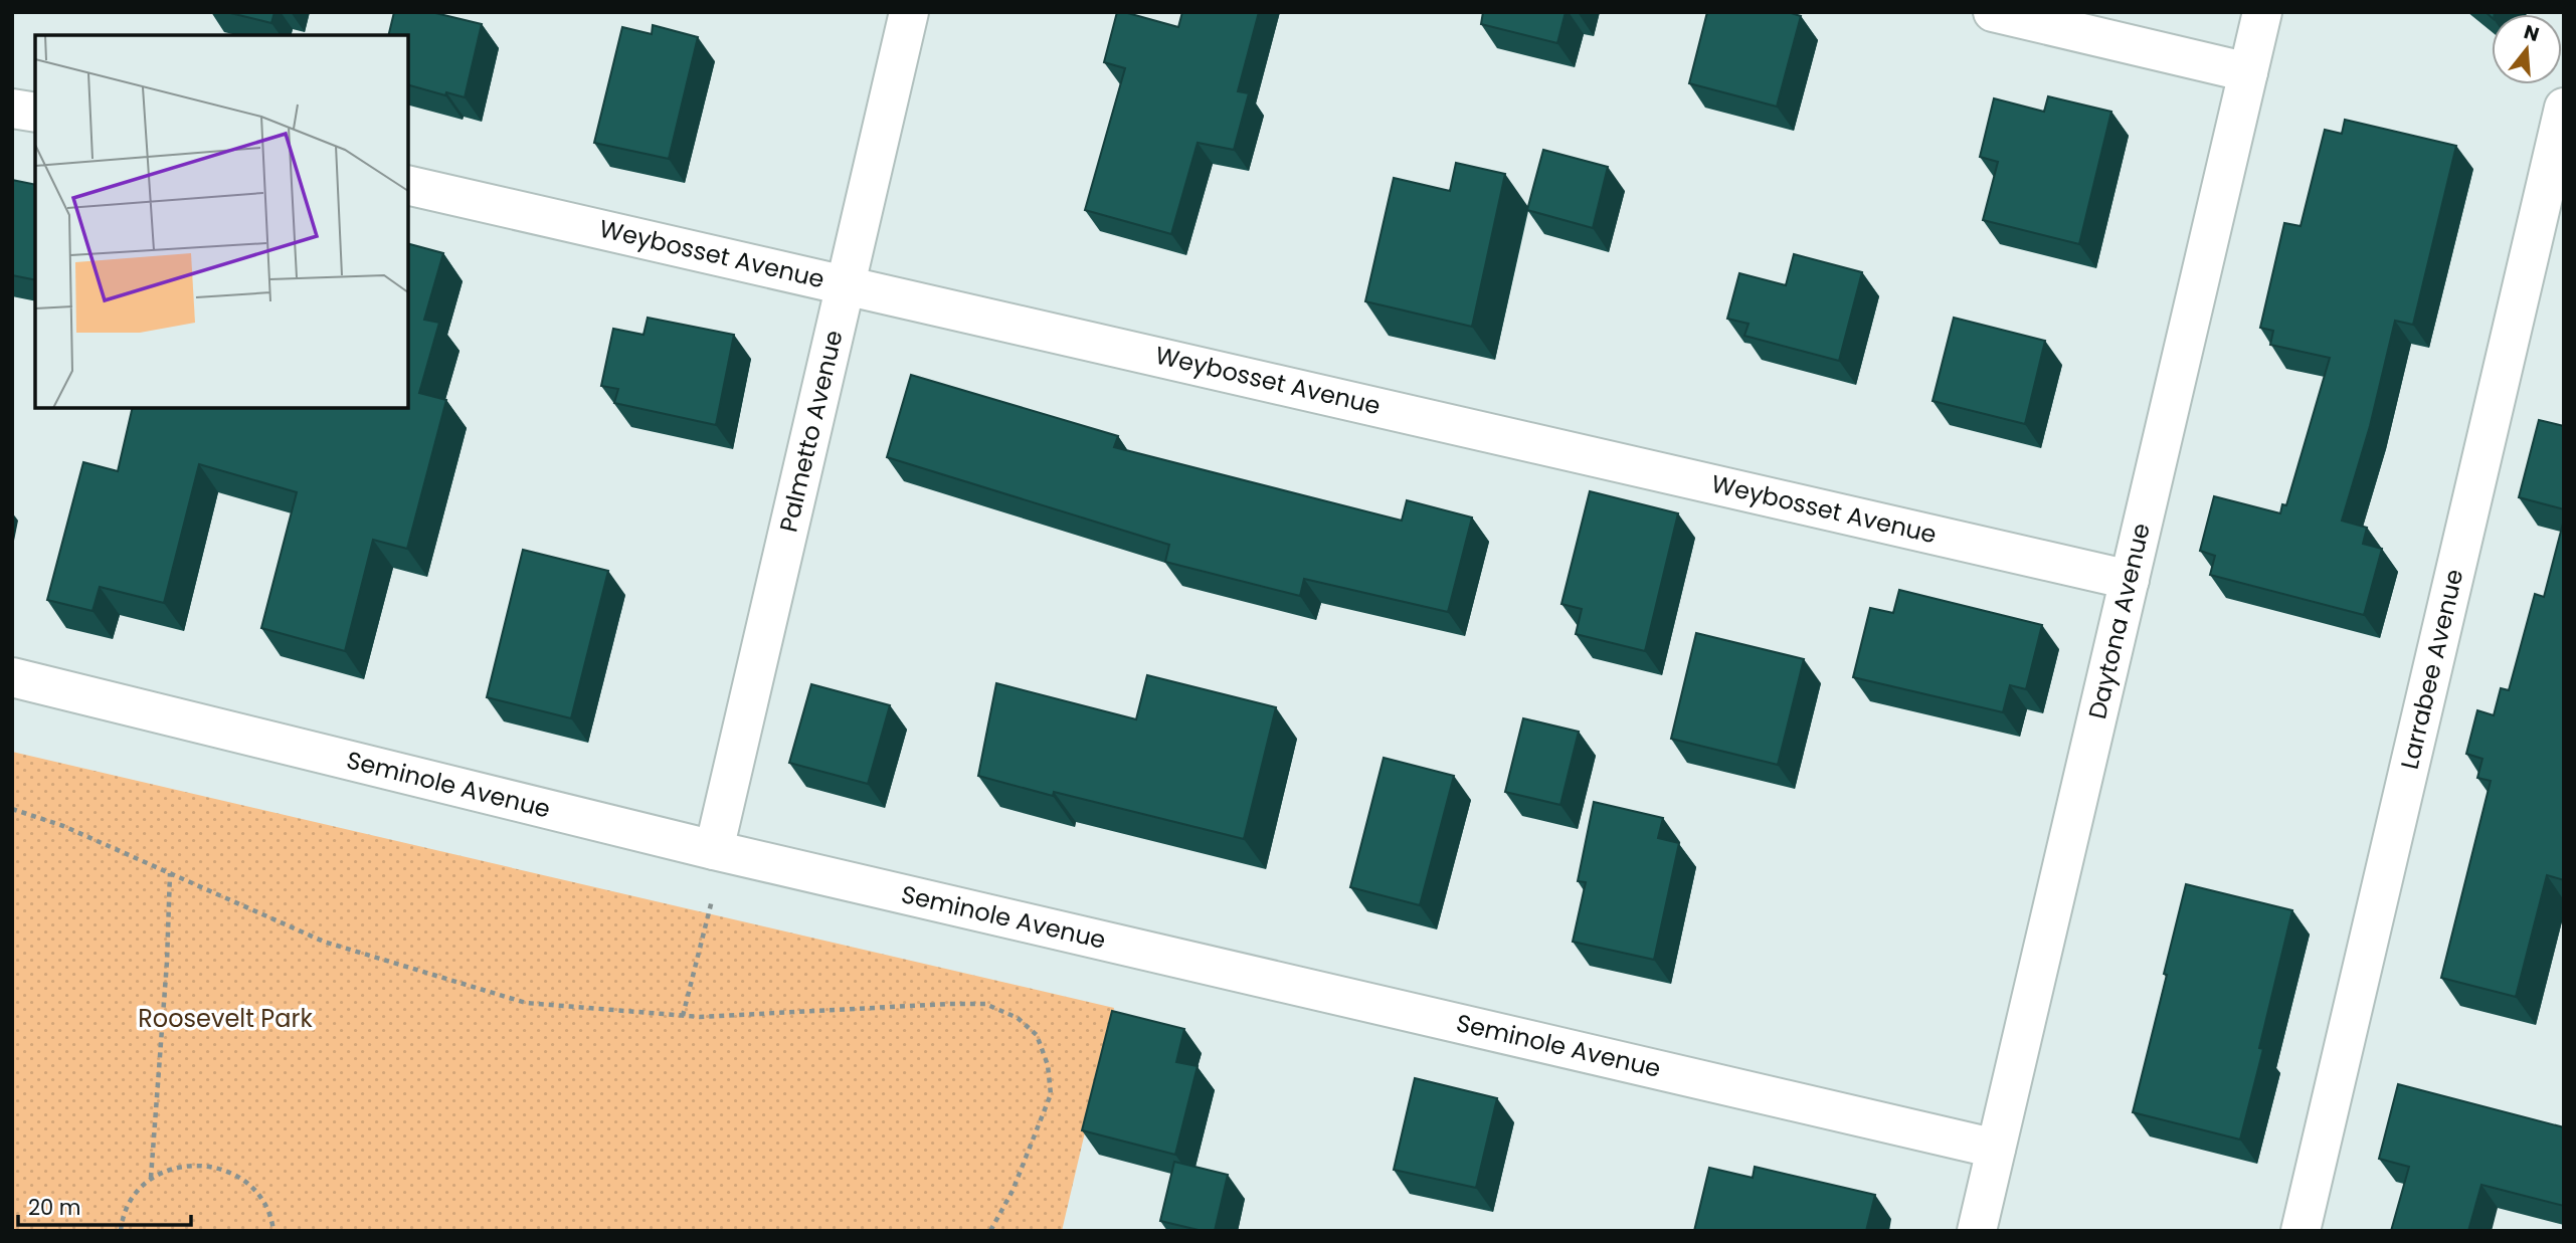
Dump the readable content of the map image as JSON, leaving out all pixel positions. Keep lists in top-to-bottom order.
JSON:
{
  "streets": {
    "street": [
      "Weybosset Avenue",
      "Palmetto Avenue",
      "Daytona Avenue",
      "Larrabee Avenue",
      "Seminole Avenue"
    ]
  },
  "crossings": [
    ["Weybosset Avenue", "Palmetto Avenue"],
    ["Weybosset Avenue", "Daytona Avenue"],
    ["Palmetto Avenue", "Seminole Avenue"],
    ["Daytona Avenue", "Seminole Avenue"]
  ],
  "parks": ["Roosevelt Park"],
  "scale_bar": "20 m",
  "north": "top"
}
